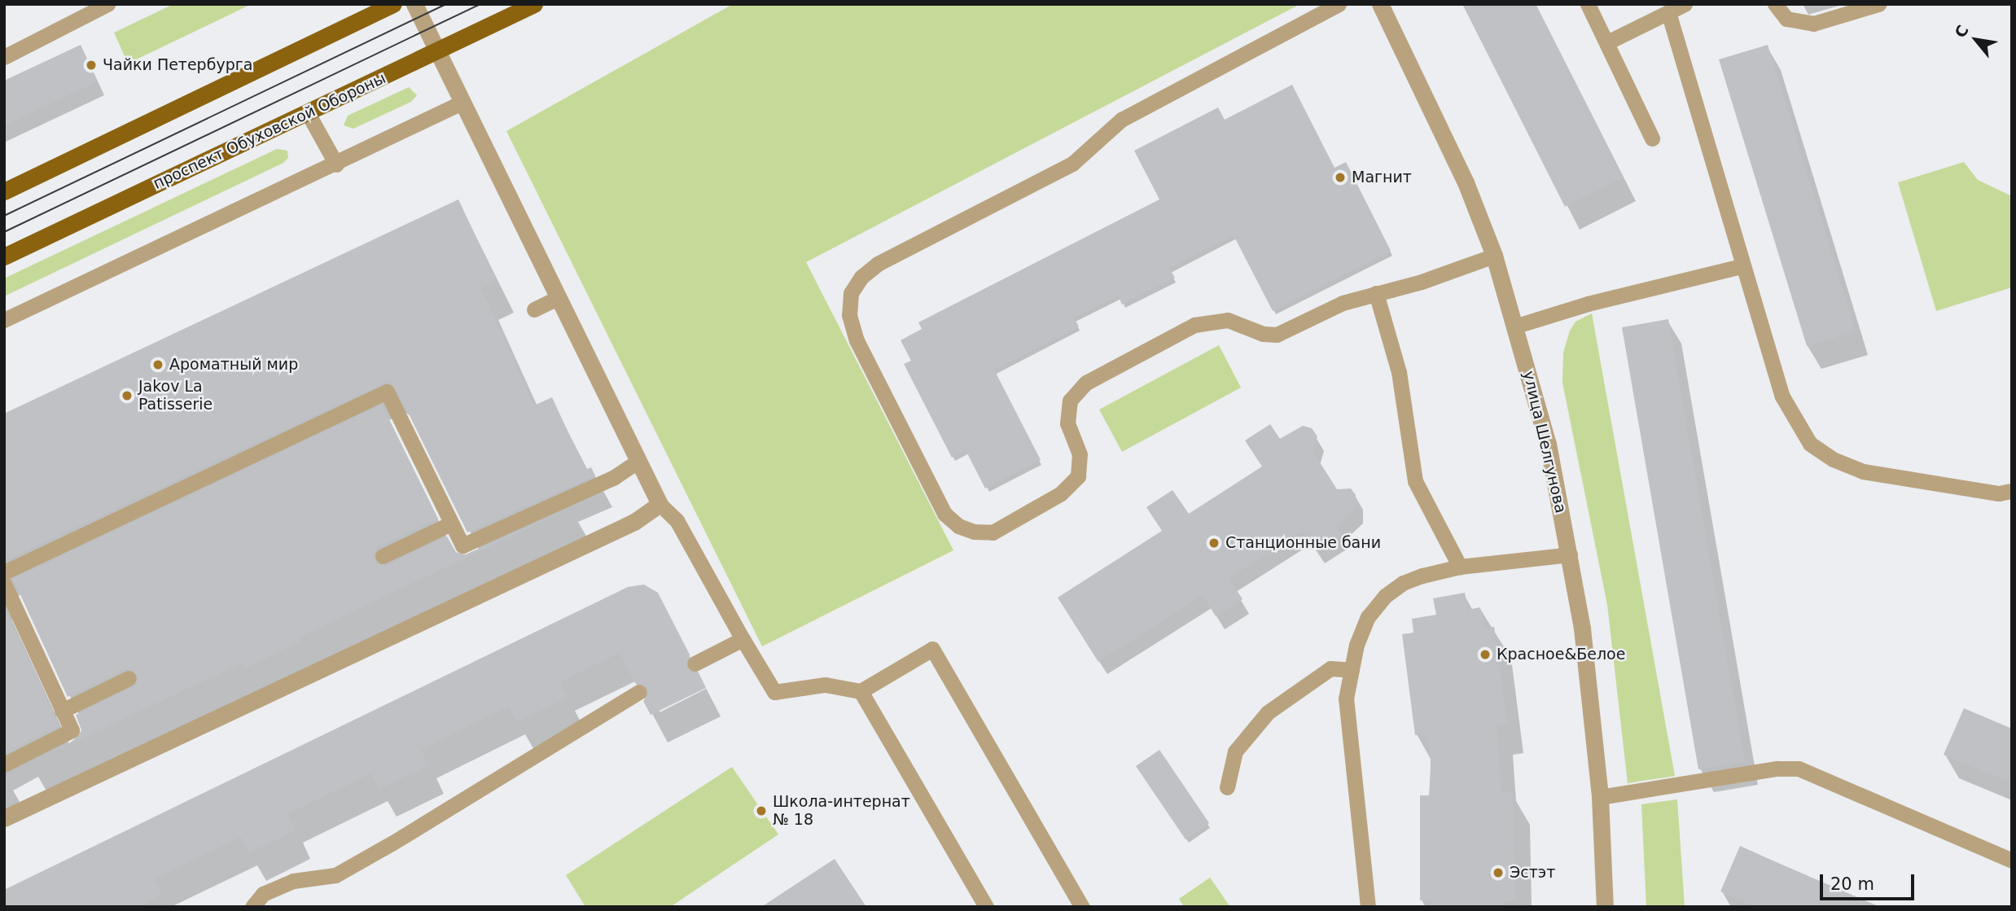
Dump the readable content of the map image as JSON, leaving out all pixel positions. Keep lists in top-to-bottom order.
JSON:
{
  "streets": {
    "main road": ["проспект Обуховской Обороны"],
    "street": ["улица Шелгунова"]
  },
  "places": [
    "Чайки Петербурга",
    "Магнит",
    "Ароматный мир",
    "Jakov La Patisserie",
    "Станционные бани",
    "Красное&Белое",
    "Школа-интернат № 18",
    "Эстэт"
  ],
  "scale_bar": "20 m",
  "north": "top left"
}
